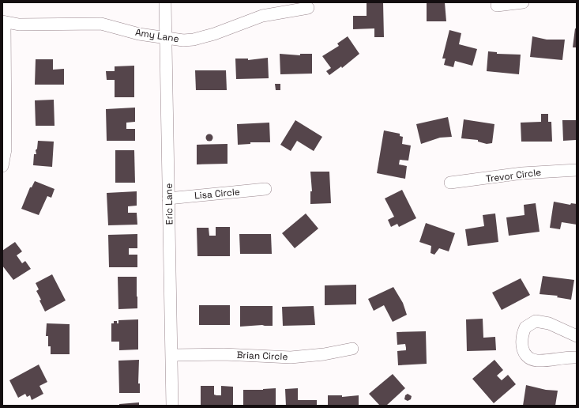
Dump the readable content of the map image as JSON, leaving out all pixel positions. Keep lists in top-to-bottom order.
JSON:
{
  "streets": {
    "street": [
      "Amy Lane",
      "Trevor Circle",
      "Lisa Circle",
      "Eric Lane",
      "Brian Circle"
    ]
  },
  "crossings": [
    ["Amy Lane", "Eric Lane"],
    ["Lisa Circle", "Eric Lane"],
    ["Eric Lane", "Brian Circle"]
  ]
}
